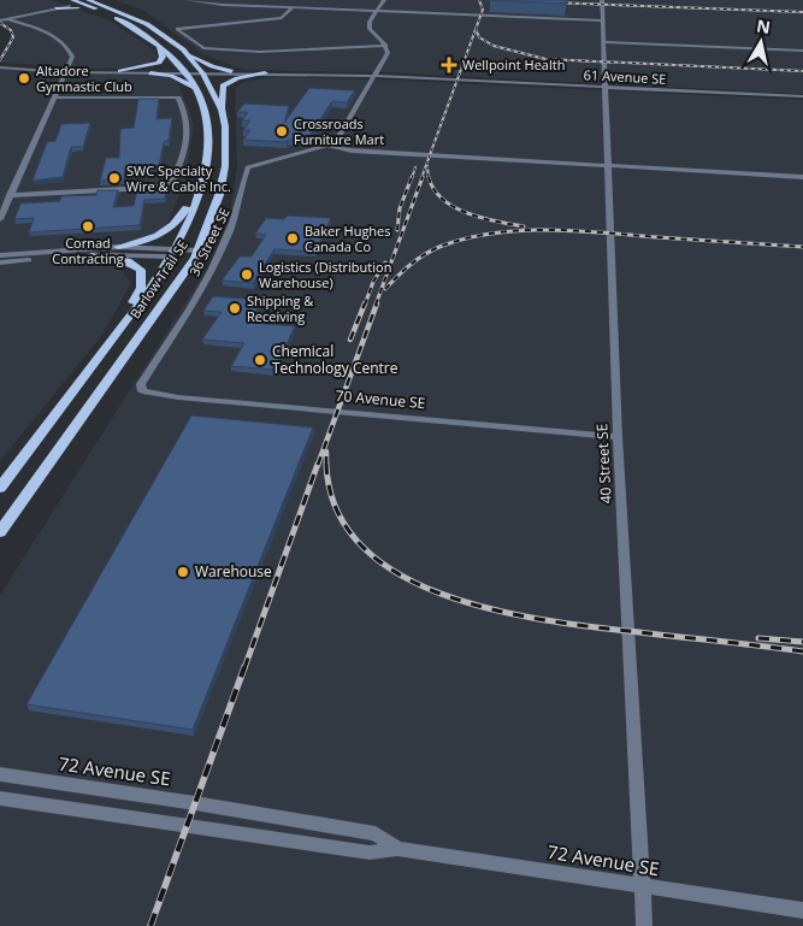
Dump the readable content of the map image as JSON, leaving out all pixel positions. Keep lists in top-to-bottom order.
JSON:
{
  "streets": {
    "main road": ["Barlow Trail SE"],
    "street": [
      "61 Avenue SE",
      "36 Street SE",
      "70 Avenue SE",
      "40 Street SE",
      "72 Avenue SE"
    ]
  },
  "crossings": [
    ["61 Avenue SE", "Barlow Trail SE"],
    ["61 Avenue SE", "40 Street SE"],
    ["36 Street SE", "70 Avenue SE"],
    ["70 Avenue SE", "40 Street SE"],
    ["40 Street SE", "72 Avenue SE"]
  ],
  "places": {
    "health": ["Wellpoint Health"],
    "other": [
      "Altadore Gymnastic Club",
      "Crossroads Furniture Mart",
      "SWC Specialty Wire & Cable Inc.",
      "Cornad Contracting",
      "Baker Hughes Canada Co",
      "Logistics (Distribution Warehouse)",
      "Shipping & Receiving",
      "Chemical Technology Centre",
      "Warehouse"
    ]
  },
  "north": "top"
}
